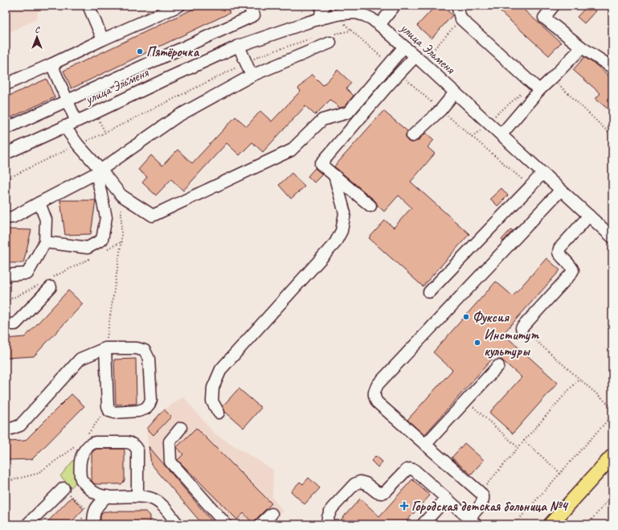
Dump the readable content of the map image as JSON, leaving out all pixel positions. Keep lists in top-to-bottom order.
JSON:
{
  "streets": {
    "street": ["улица Эльменя"]
  },
  "places": {
    "other": ["Пятёрочка", "Фуксия", "Институт культуры"],
    "health": ["Городская детская больница №4"]
  },
  "north": "top"
}
